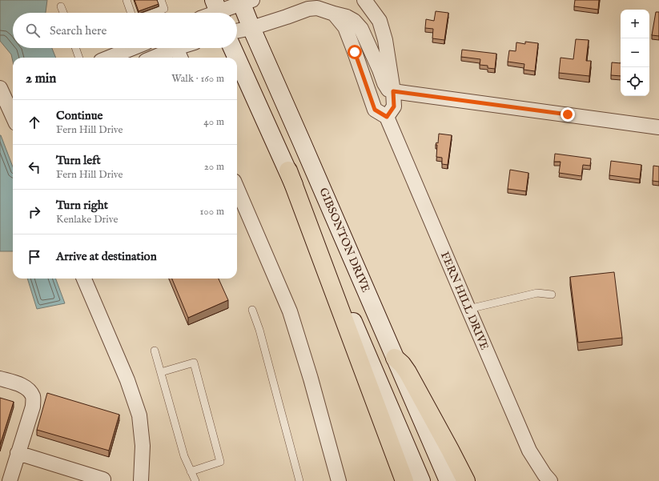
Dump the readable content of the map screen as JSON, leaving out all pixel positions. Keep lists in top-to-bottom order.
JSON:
{
  "streets": {
    "main road": ["GIBSONTON DRIVE"],
    "street": ["FERN HILL DRIVE"]
  },
  "page": {
    "map_buttons": ["+", "−"],
    "search": "Search here",
    "heading": ["2 min", "Walk · 160 m"],
    "list": [
      ["Continue", "Fern Hill Drive", "40 m"],
      ["Turn left", "Fern Hill Drive", "20 m"],
      ["Turn right", "Kenlake Drive", "100 m"],
      "Arrive at destination"
    ]
  }
}
